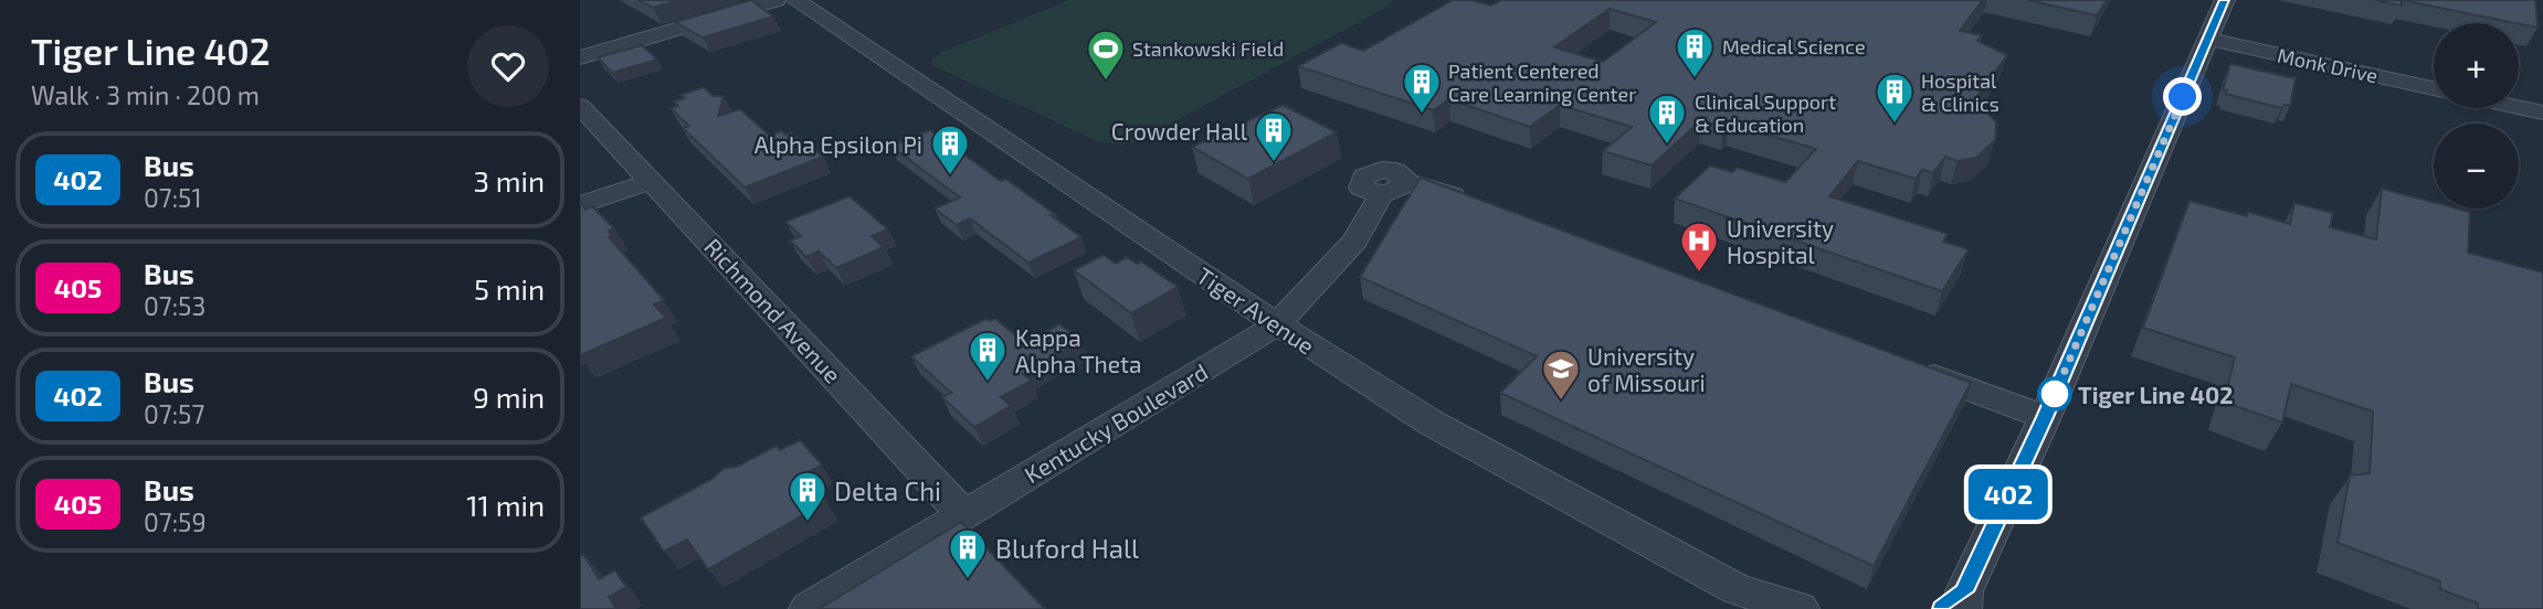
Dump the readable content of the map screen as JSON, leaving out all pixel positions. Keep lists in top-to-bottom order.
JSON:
{
  "streets": {
    "street": [
      "Monk Drive",
      "Richmond Avenue",
      "Tiger Avenue",
      "Kentucky Boulevard"
    ]
  },
  "crossings": [
    ["Richmond Avenue", "Kentucky Boulevard"],
    ["Tiger Avenue", "Kentucky Boulevard"]
  ],
  "places": {
    "building": [
      "Medical Science",
      "Patient Centered Care Learning Center",
      "Hospital & Clinics",
      "Clinical Support & Education",
      "Crowder Hall",
      "Alpha Epsilon Pi",
      "Kappa Alpha Theta",
      "Delta Chi",
      "Bluford Hall"
    ],
    "sports": ["Stankowski Field"],
    "hospital": ["University Hospital"],
    "other": ["Tiger Line 402"],
    "school or university": ["University of Missouri"]
  },
  "lines": ["bus line 402"],
  "page": {
    "heading": ["Tiger Line 402", "Walk · 3 min · 200 m"],
    "on_map": "402",
    "map_buttons": ["+", "−"],
    "list": [
      {
        "mark": "402",
        "name": "Bus",
        "note": "07:51",
        "value": "3 min"
      },
      {
        "mark": "405",
        "name": "Bus",
        "note": "07:53",
        "value": "5 min"
      },
      {
        "mark": "402",
        "name": "Bus",
        "note": "07:57",
        "value": "9 min"
      },
      {
        "mark": "405",
        "name": "Bus",
        "note": "07:59",
        "value": "11 min"
      }
    ]
  }
}
